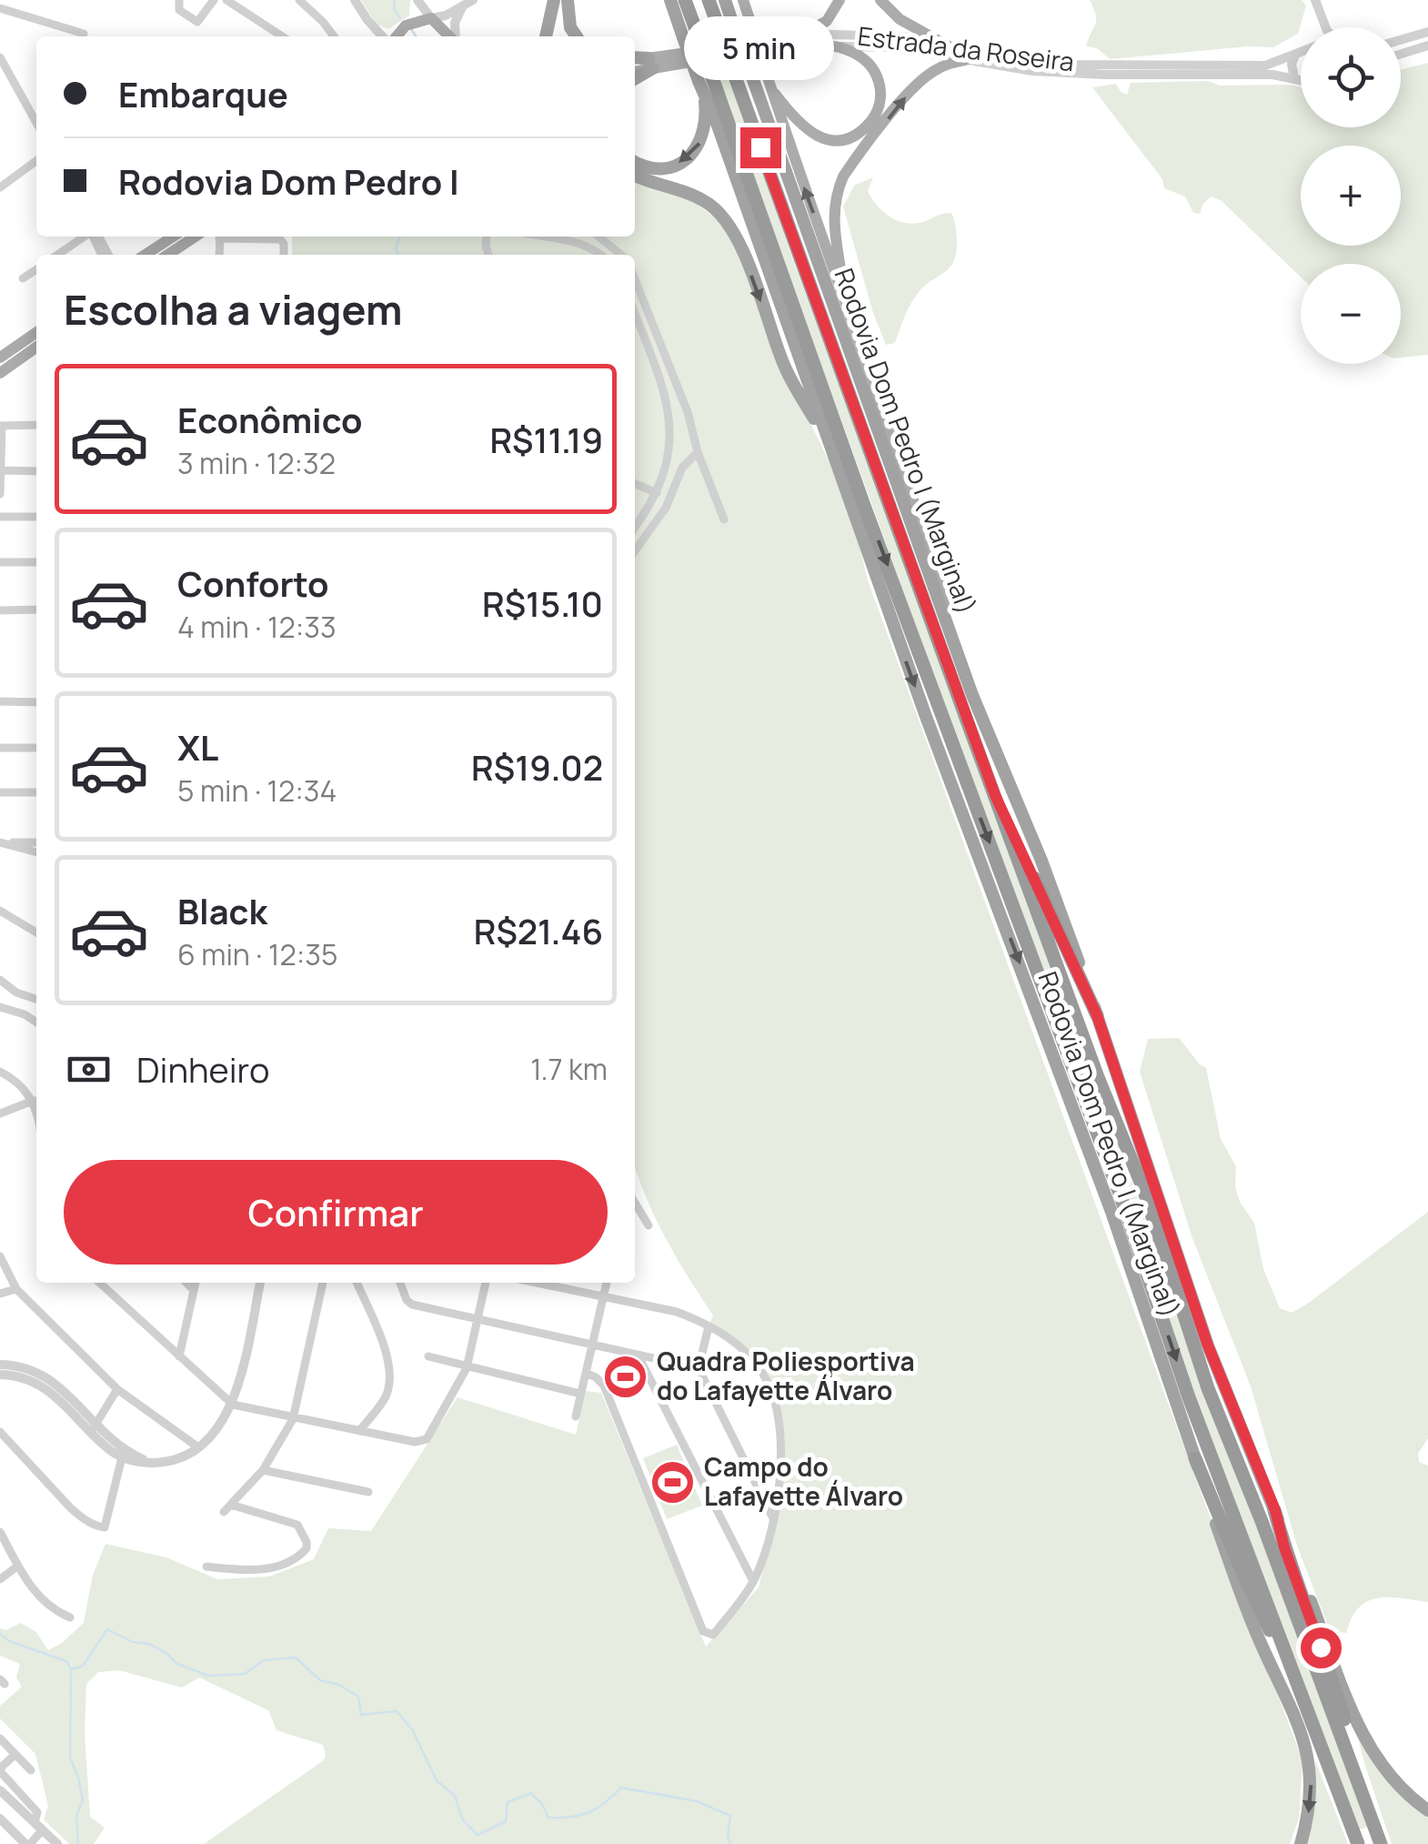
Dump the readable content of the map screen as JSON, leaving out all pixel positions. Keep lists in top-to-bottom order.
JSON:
{
  "streets": {
    "highway": ["Rodovia Dom Pedro I (Marginal)"],
    "street": ["Estrada da Roseira"]
  },
  "places": {
    "sports": ["Quadra Poliesportiva do Lafayette Álvaro", "Campo do Lafayette Álvaro"]
  },
  "page": {
    "bubble": "5 min",
    "map_buttons": ["+", "−"],
    "banner": ["Embarque", "Rodovia Dom Pedro I"],
    "heading": "Escolha a viagem",
    "list": [
      {
        "name": "Econômico",
        "note": "3 min · 12:32",
        "value": "R$11.19"
      },
      {
        "name": "Conforto",
        "note": "4 min · 12:33",
        "value": "R$15.10"
      },
      {
        "name": "XL",
        "note": "5 min · 12:34",
        "value": "R$19.02"
      },
      {
        "name": "Black",
        "note": "6 min · 12:35",
        "value": "R$21.46"
      }
    ],
    "pay": ["Dinheiro", "1.7 km"],
    "buttons": "Confirmar"
  }
}
